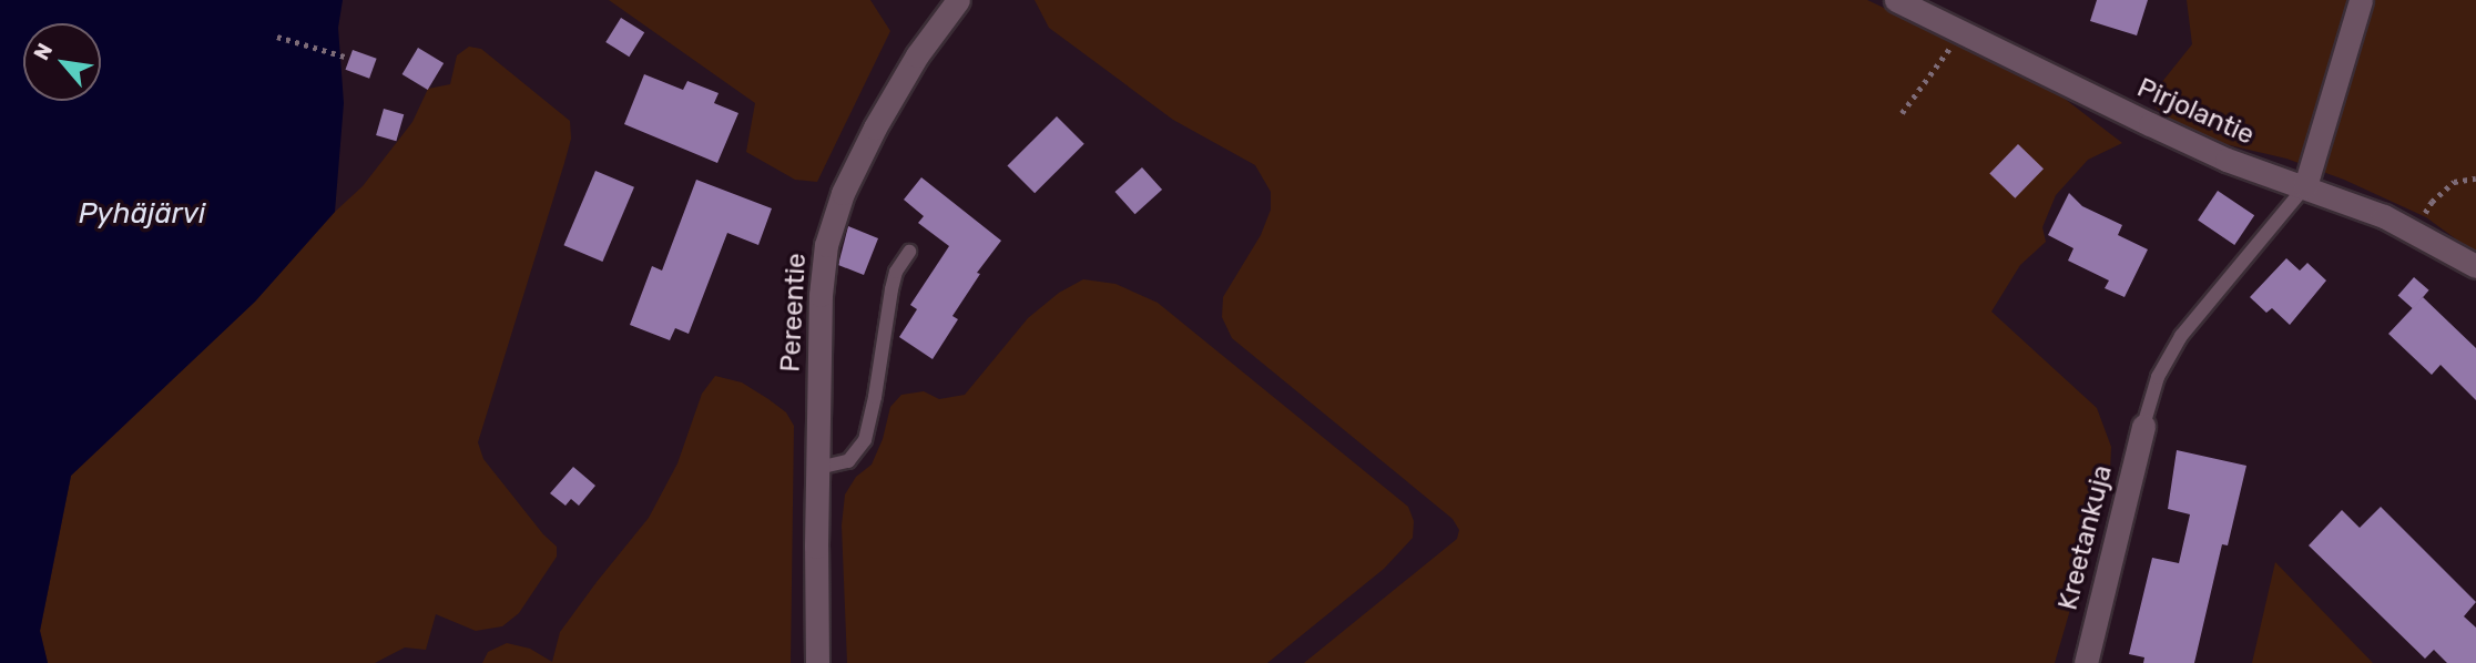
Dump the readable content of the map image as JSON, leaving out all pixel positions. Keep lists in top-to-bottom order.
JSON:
{
  "streets": {
    "street": ["Pirjolantie", "Pereentie", "Kreetankuja"]
  },
  "water": ["Pyhäjärvi"],
  "north": "top left"
}
